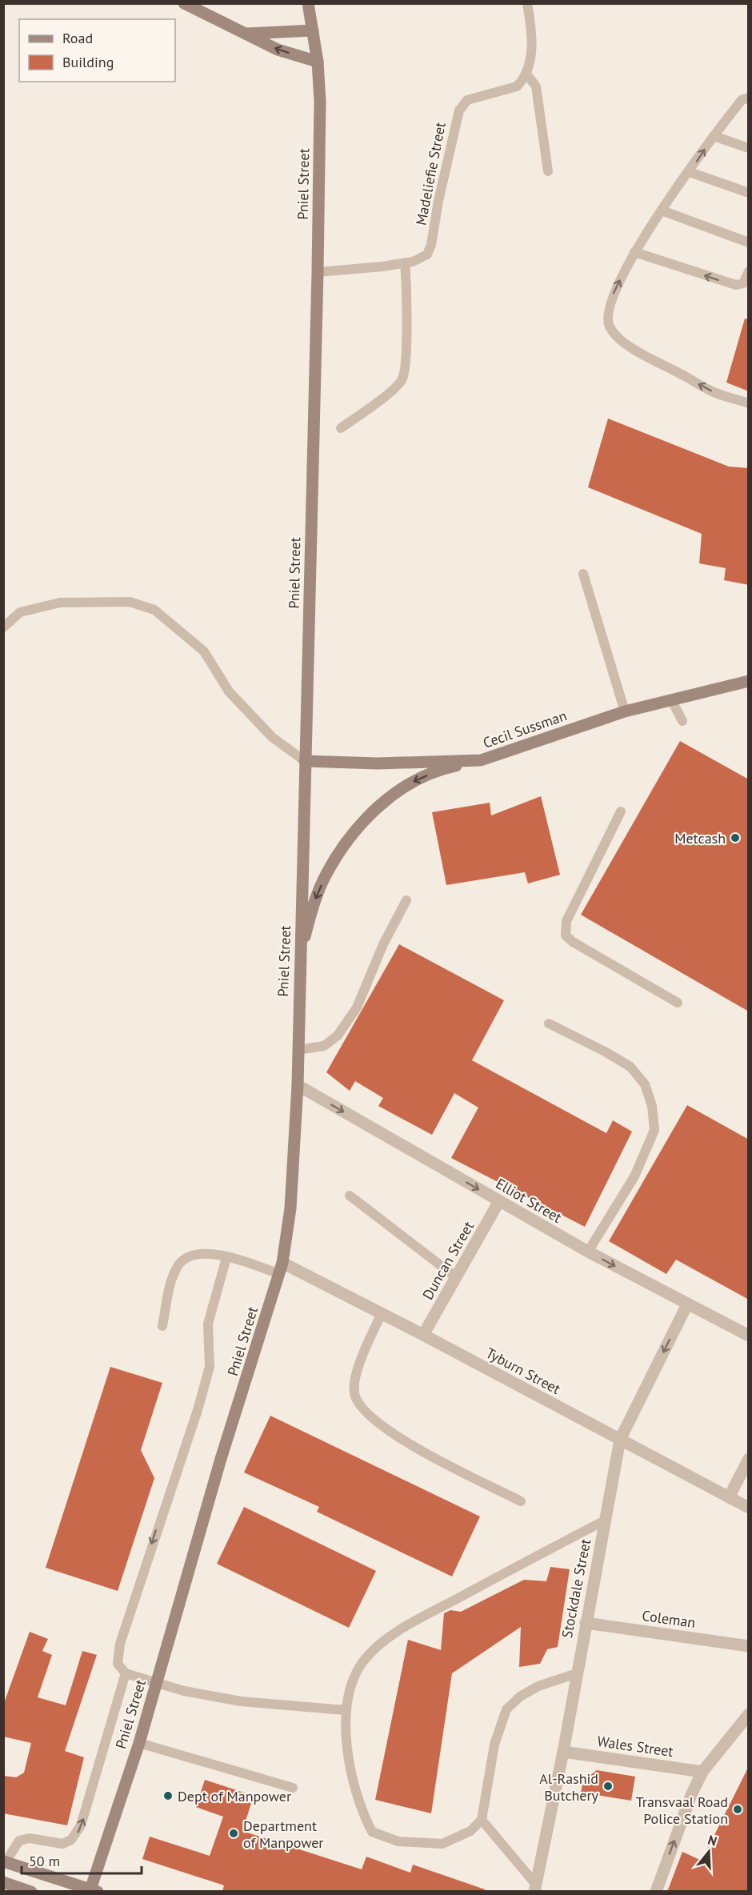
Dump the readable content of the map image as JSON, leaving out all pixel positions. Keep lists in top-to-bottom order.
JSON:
{
  "streets": {
    "main road": ["Pniel Street", "Cecil Sussman"],
    "street": [
      "Elliot Street",
      "Duncan Street",
      "Tyburn Street",
      "Stockdale Street",
      "Coleman",
      "Wales Street"
    ],
    "lane": ["Madeliefie Street"]
  },
  "crossings": [
    ["Madeliefie Street", "Pniel Street"],
    ["Pniel Street", "Cecil Sussman"],
    ["Pniel Street", "Elliot Street"],
    ["Pniel Street", "Tyburn Street"],
    ["Elliot Street", "Duncan Street"],
    ["Elliot Street", "Stockdale Street"],
    ["Duncan Street", "Tyburn Street"],
    ["Tyburn Street", "Stockdale Street"],
    ["Stockdale Street", "Coleman"],
    ["Stockdale Street", "Wales Street"]
  ],
  "one_way": ["Elliot Street"],
  "places": [
    "Metcash",
    "Al-Rashid Butchery",
    "Dept of Manpower",
    "Transvaal Road Police Station",
    "Department of Manpower"
  ],
  "legend": ["Road", "Building"],
  "scale_bar": "50 m",
  "north": "top"
}
